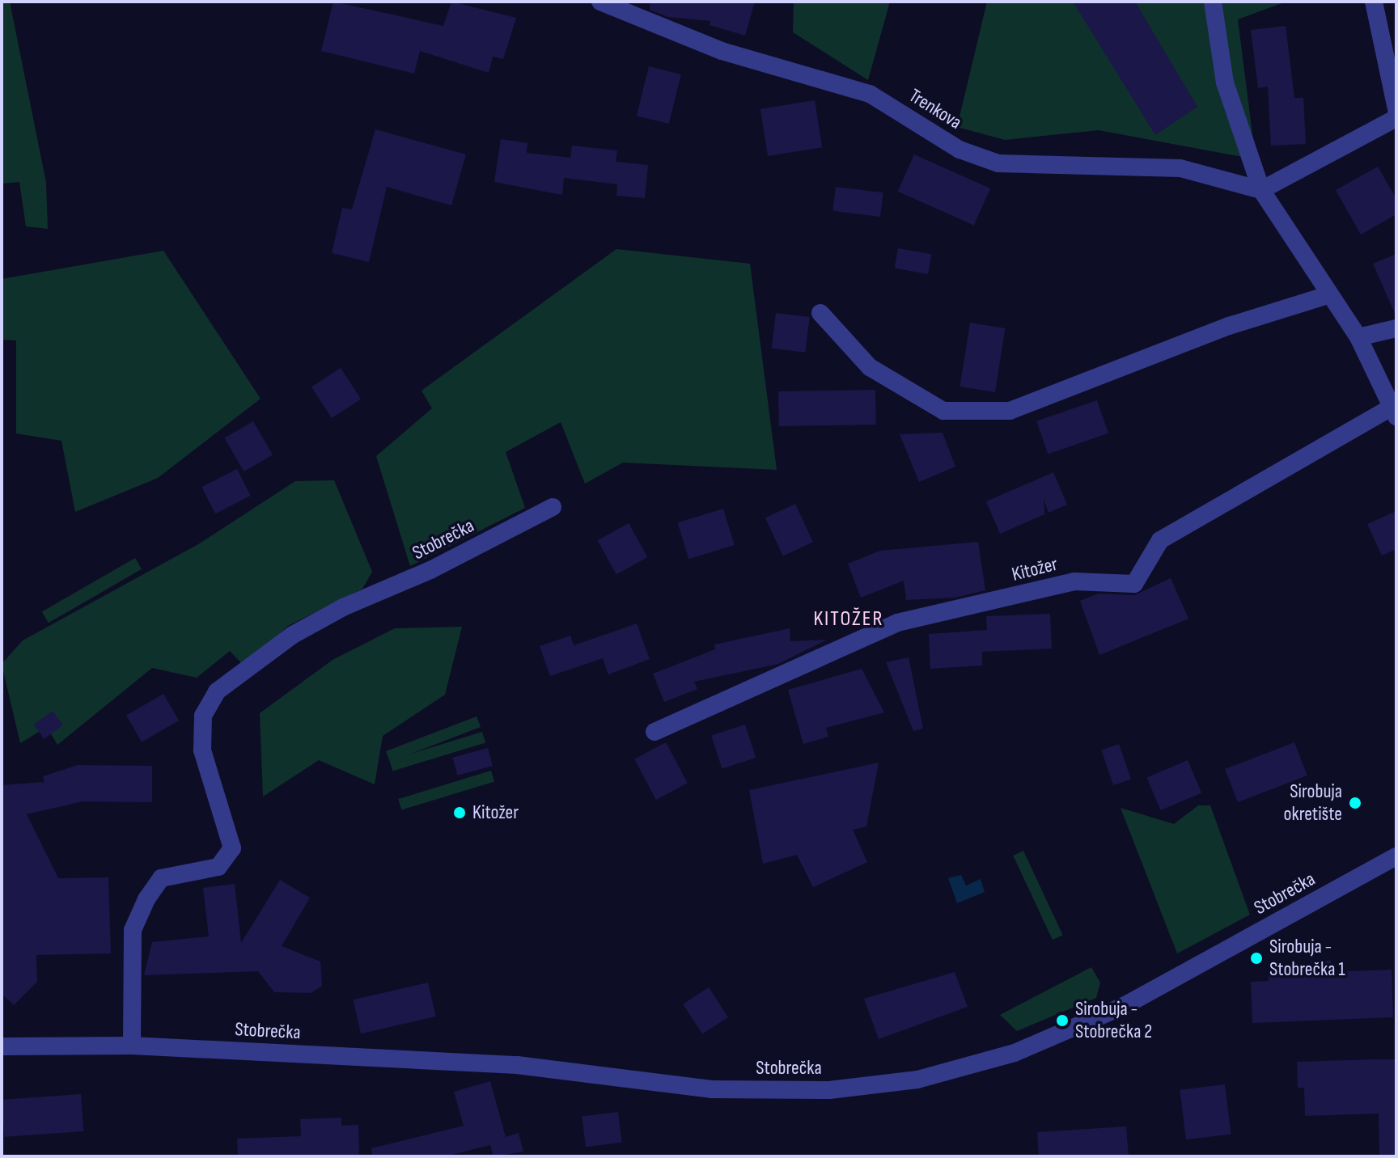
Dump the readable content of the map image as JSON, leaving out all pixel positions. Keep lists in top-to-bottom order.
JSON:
{
  "streets": {
    "street": ["Trenkova", "Stobrečka", "Kitožer"]
  },
  "districts": ["KITOŽER"],
  "places": [
    "Sirobuja okretište",
    "Kitožer",
    "Sirobuja - Stobrečka 1",
    "Sirobuja - Stobrečka 2"
  ]
}
